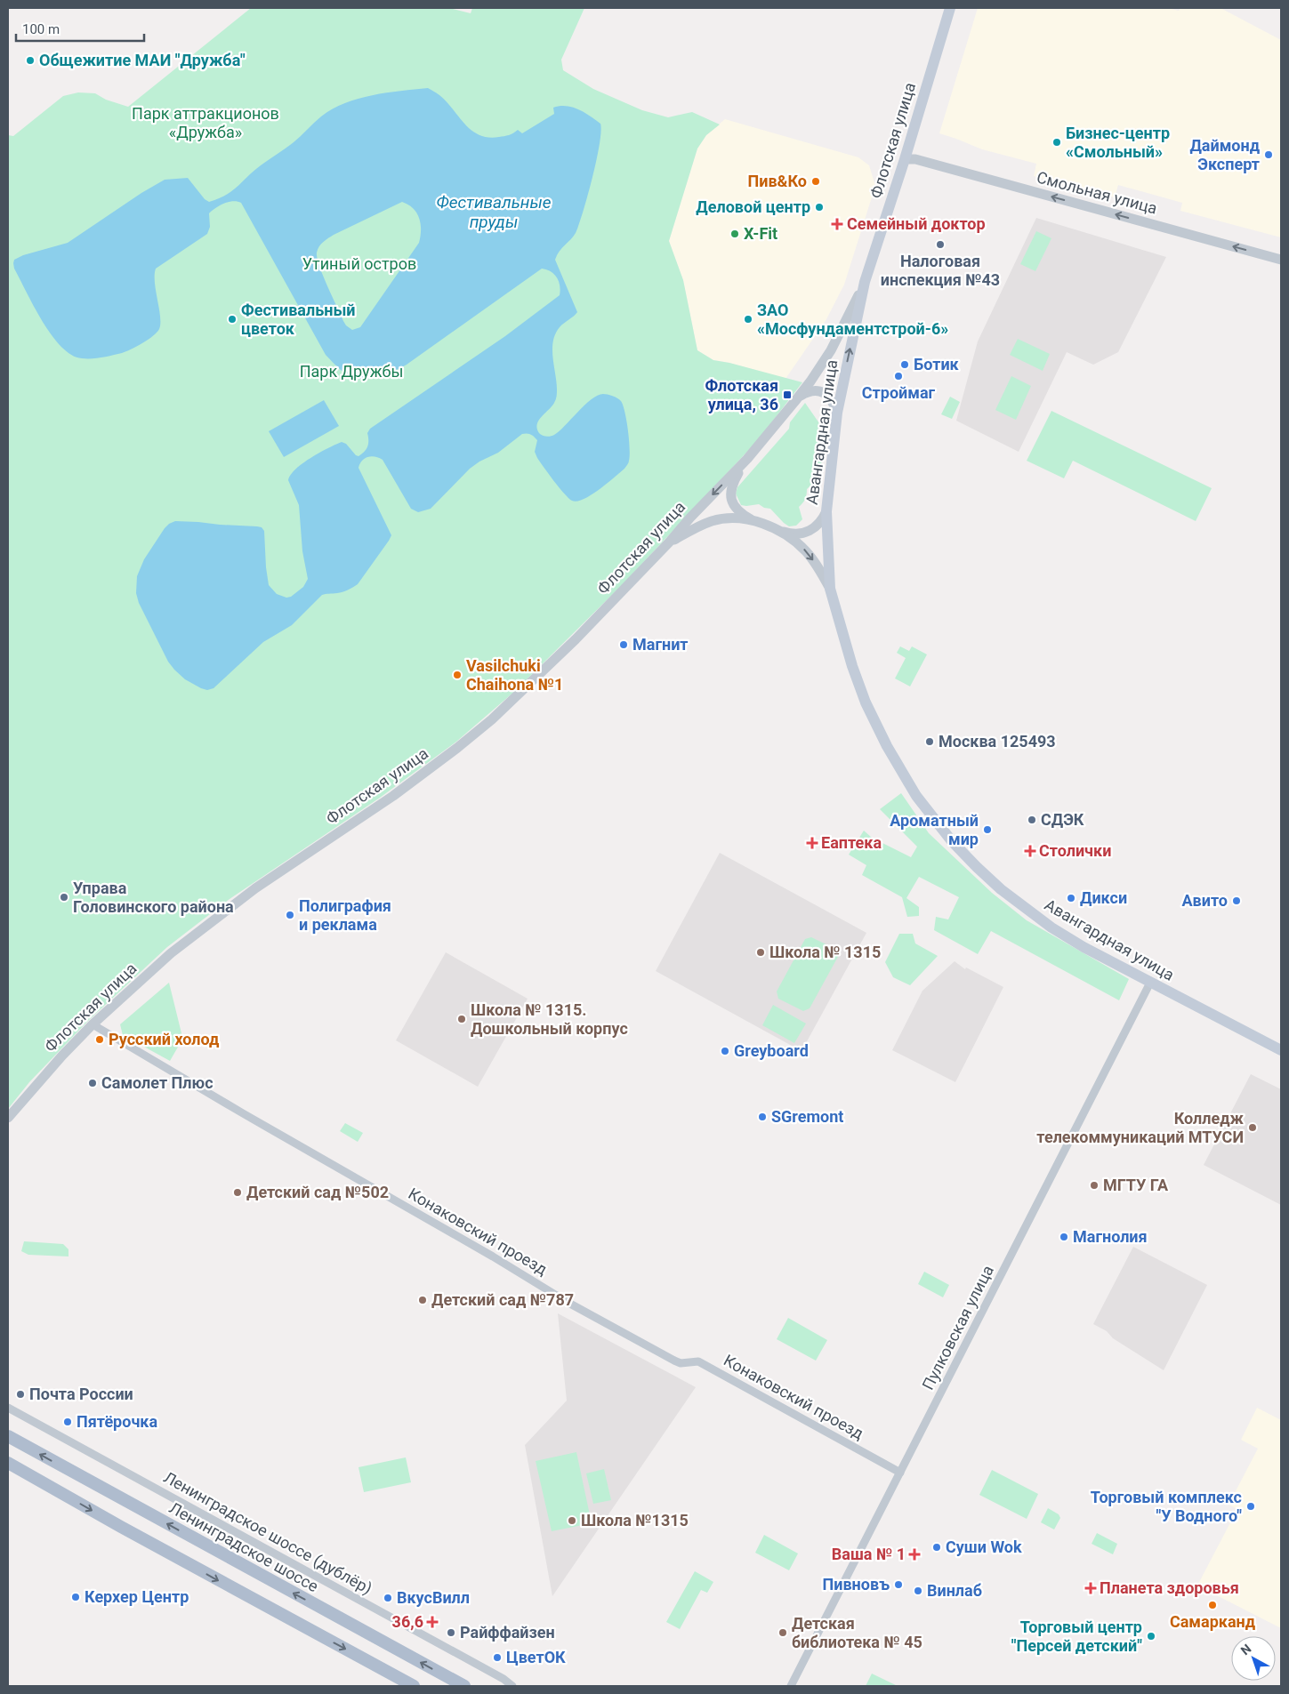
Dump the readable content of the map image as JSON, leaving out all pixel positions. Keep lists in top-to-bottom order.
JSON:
{
  "streets": {
    "main road": ["Флотская улица", "Авангардная улица", "Ленинградское шоссе"],
    "street": [
      "Смольная улица",
      "Конаковский проезд",
      "Пулковская улица",
      "Ленинградское шоссе (дублёр)"
    ]
  },
  "crossings": [
    ["Флотская улица", "Смольная улица"],
    ["Флотская улица", "Авангардная улица"],
    ["Флотская улица", "Конаковский проезд"],
    ["Авангардная улица", "Пулковская улица"],
    ["Конаковский проезд", "Пулковская улица"]
  ],
  "one_way": ["Смольная улица"],
  "water": ["Фестивальные пруды"],
  "parks": ["Парк аттракционов «Дружба»", "Утиный остров", "Парк Дружбы"],
  "places": {
    "other": [
      "Общежитие МАИ \"Дружба\"",
      "Бизнес-центр «Смольный»",
      "Даймонд Эксперт",
      "Пив&Ко",
      "Деловой центр",
      "X-Fit",
      "Налоговая инспекция №43",
      "Фестивальный цветок",
      "ЗАО «Мосфундаментстрой-6»",
      "Ботик",
      "Строймаг",
      "Магнит",
      "Vasilchuki Chaihona №1",
      "Москва 125493",
      "СДЭК",
      "Ароматный мир",
      "Управа Головинского района",
      "Дикси",
      "Авито",
      "Полиграфия и реклама",
      "Школа № 1315",
      "Школа № 1315. Дошкольный корпус",
      "Русский холод",
      "Greyboard",
      "Самолет Плюс",
      "SGremont",
      "Колледж телекоммуникаций МТУСИ",
      "МГТУ ГА",
      "Детский сад №502",
      "Магнолия",
      "Детский сад №787",
      "Почта России",
      "Пятёрочка",
      "Торговый комплекс \"У Водного\"",
      "Школа №1315",
      "Суши Wok",
      "Пивновъ",
      "Винлаб",
      "Керхер Центр",
      "ВкусВилл",
      "Самарканд",
      "Райффайзен",
      "Детская библиотека № 45",
      "Торговый центр \"Персей детский\"",
      "ЦветОК"
    ],
    "health": [
      "Семейный доктор",
      "Еаптека",
      "Столички",
      "Ваша № 1",
      "Планета здоровья",
      "36,6"
    ],
    "transit": ["Флотская улица, 36"]
  },
  "scale_bar": "100 m",
  "north": "top left"
}
